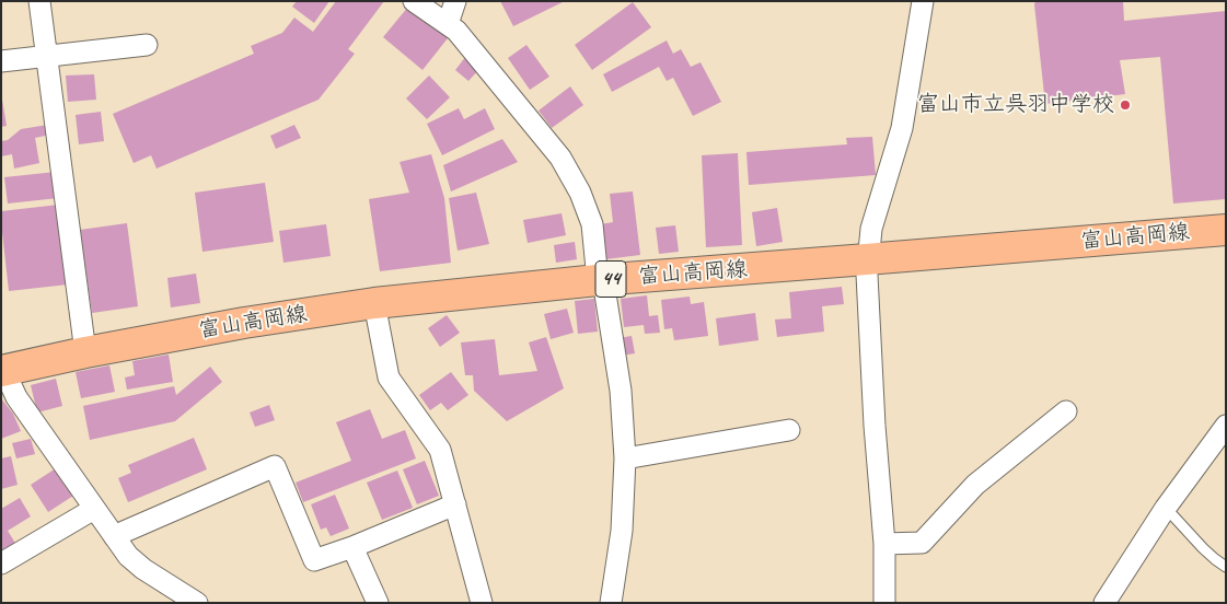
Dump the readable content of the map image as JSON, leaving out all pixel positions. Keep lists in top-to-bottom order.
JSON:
{
  "streets": {
    "main road": ["富山高岡線", "44"]
  },
  "places": ["富山市立呉羽中学校"]
}
